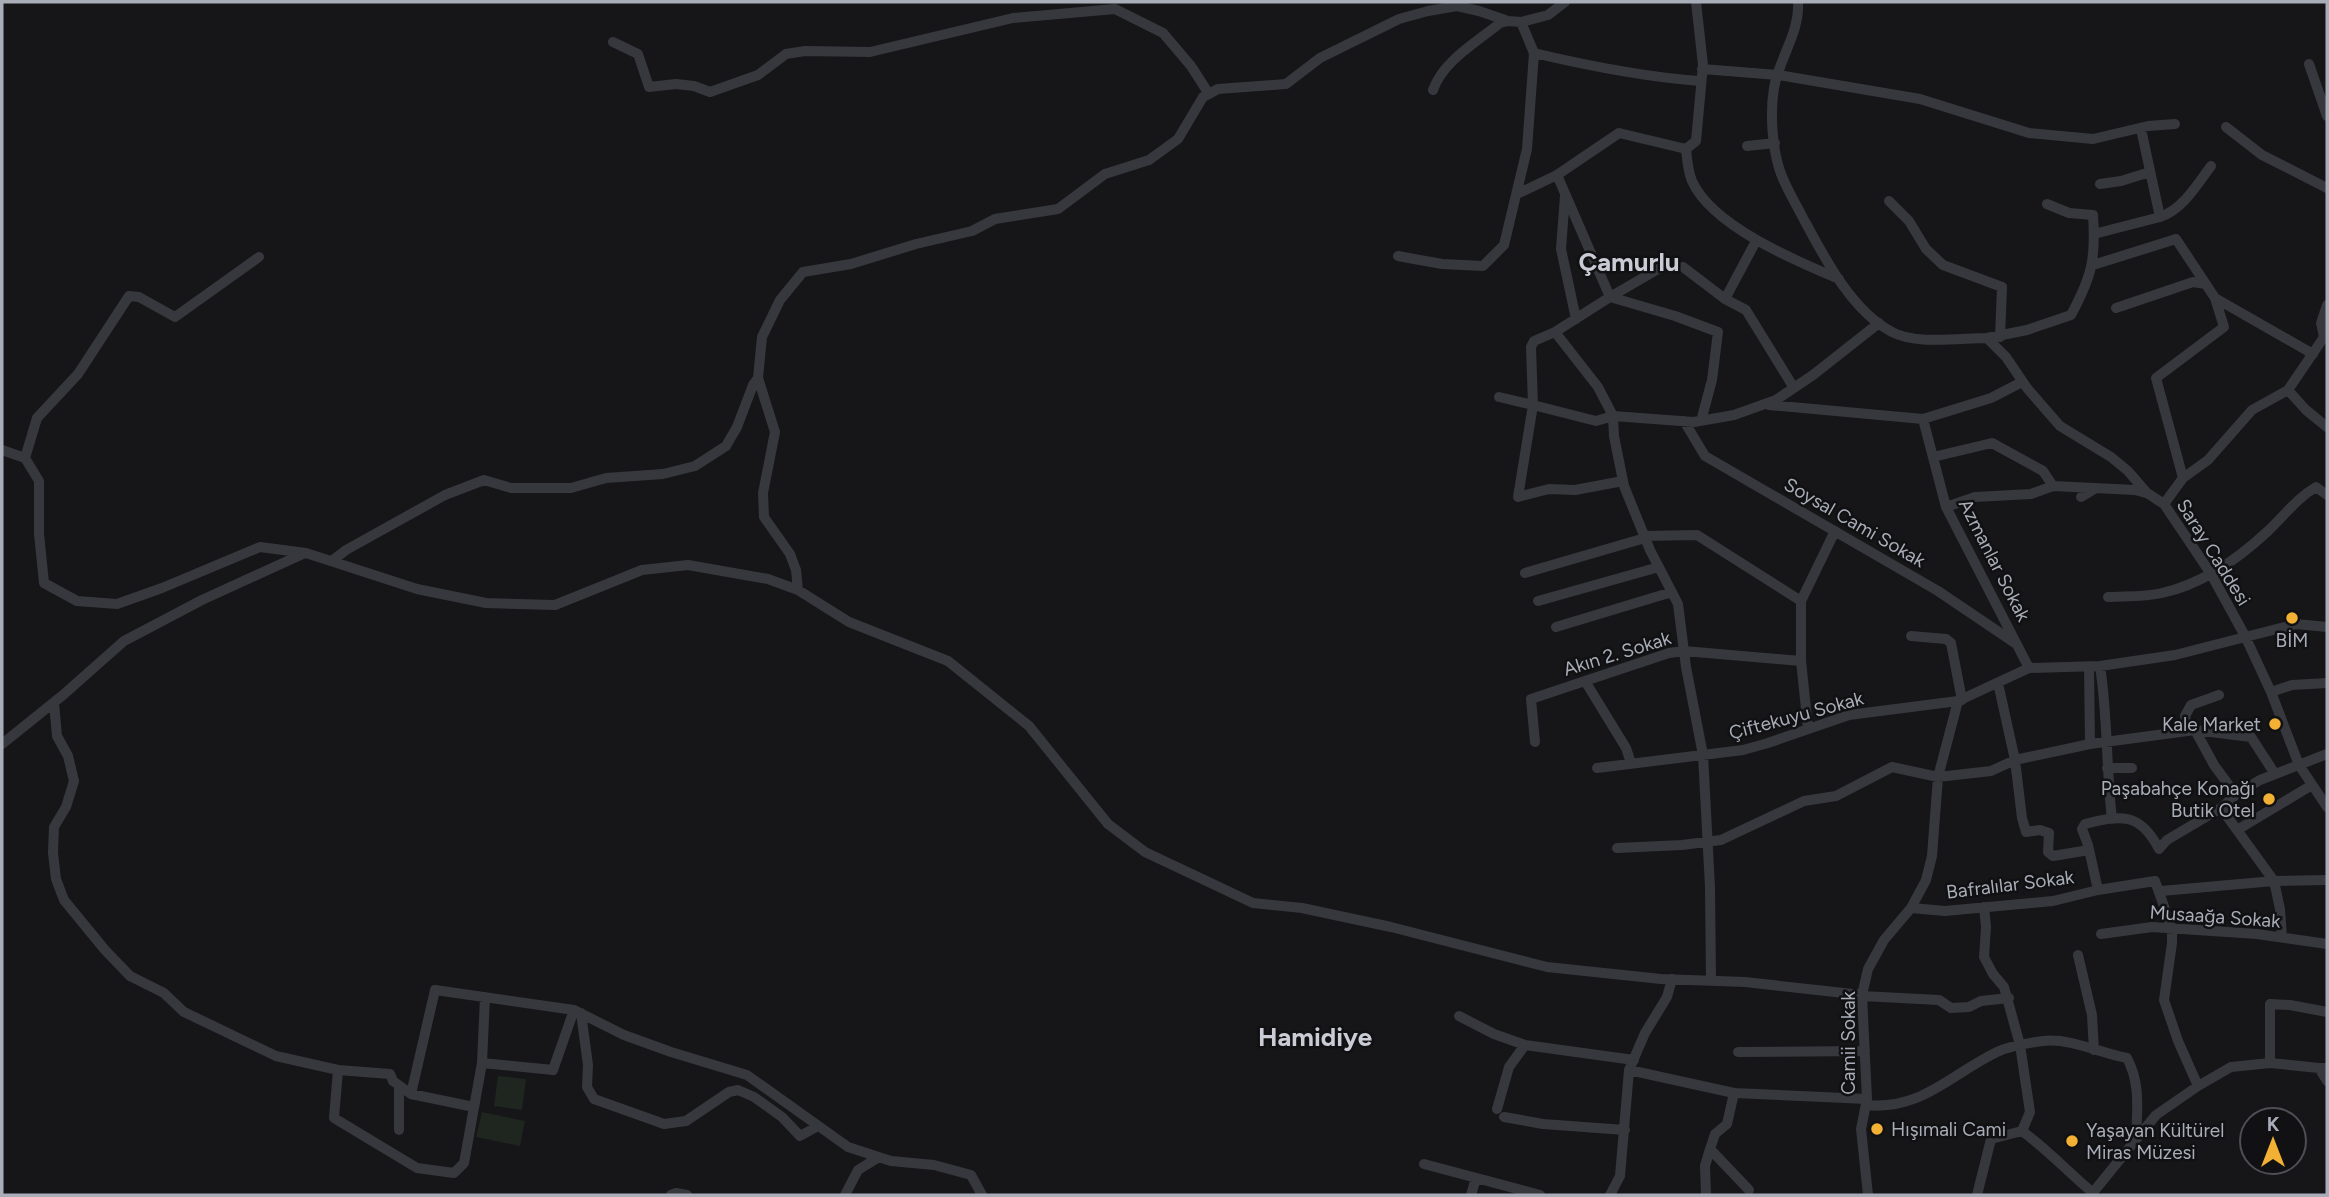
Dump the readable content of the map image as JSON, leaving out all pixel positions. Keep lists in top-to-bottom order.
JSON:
{
  "streets": {
    "street": [
      "Soysal Cami Sokak",
      "Saray Caddesi",
      "Azmanlar Sokak",
      "Akın 2. Sokak",
      "Çiftekuyu Sokak",
      "Bafralılar Sokak",
      "Musaağa Sokak",
      "Camii Sokak"
    ]
  },
  "crossings": [
    ["Soysal Cami Sokak", "Azmanlar Sokak"],
    ["Saray Caddesi", "Çiftekuyu Sokak"],
    ["Azmanlar Sokak", "Çiftekuyu Sokak"],
    ["Çiftekuyu Sokak", "Camii Sokak"],
    ["Bafralılar Sokak", "Camii Sokak"]
  ],
  "districts": ["Çamurlu", "Hamidiye"],
  "places": [
    "BİM",
    "Kale Market",
    "Paşabahçe Konağı Butik Otel",
    "Hışımali Cami",
    "Yaşayan Kültürel Miras Müzesi"
  ],
  "north": "top"
}
